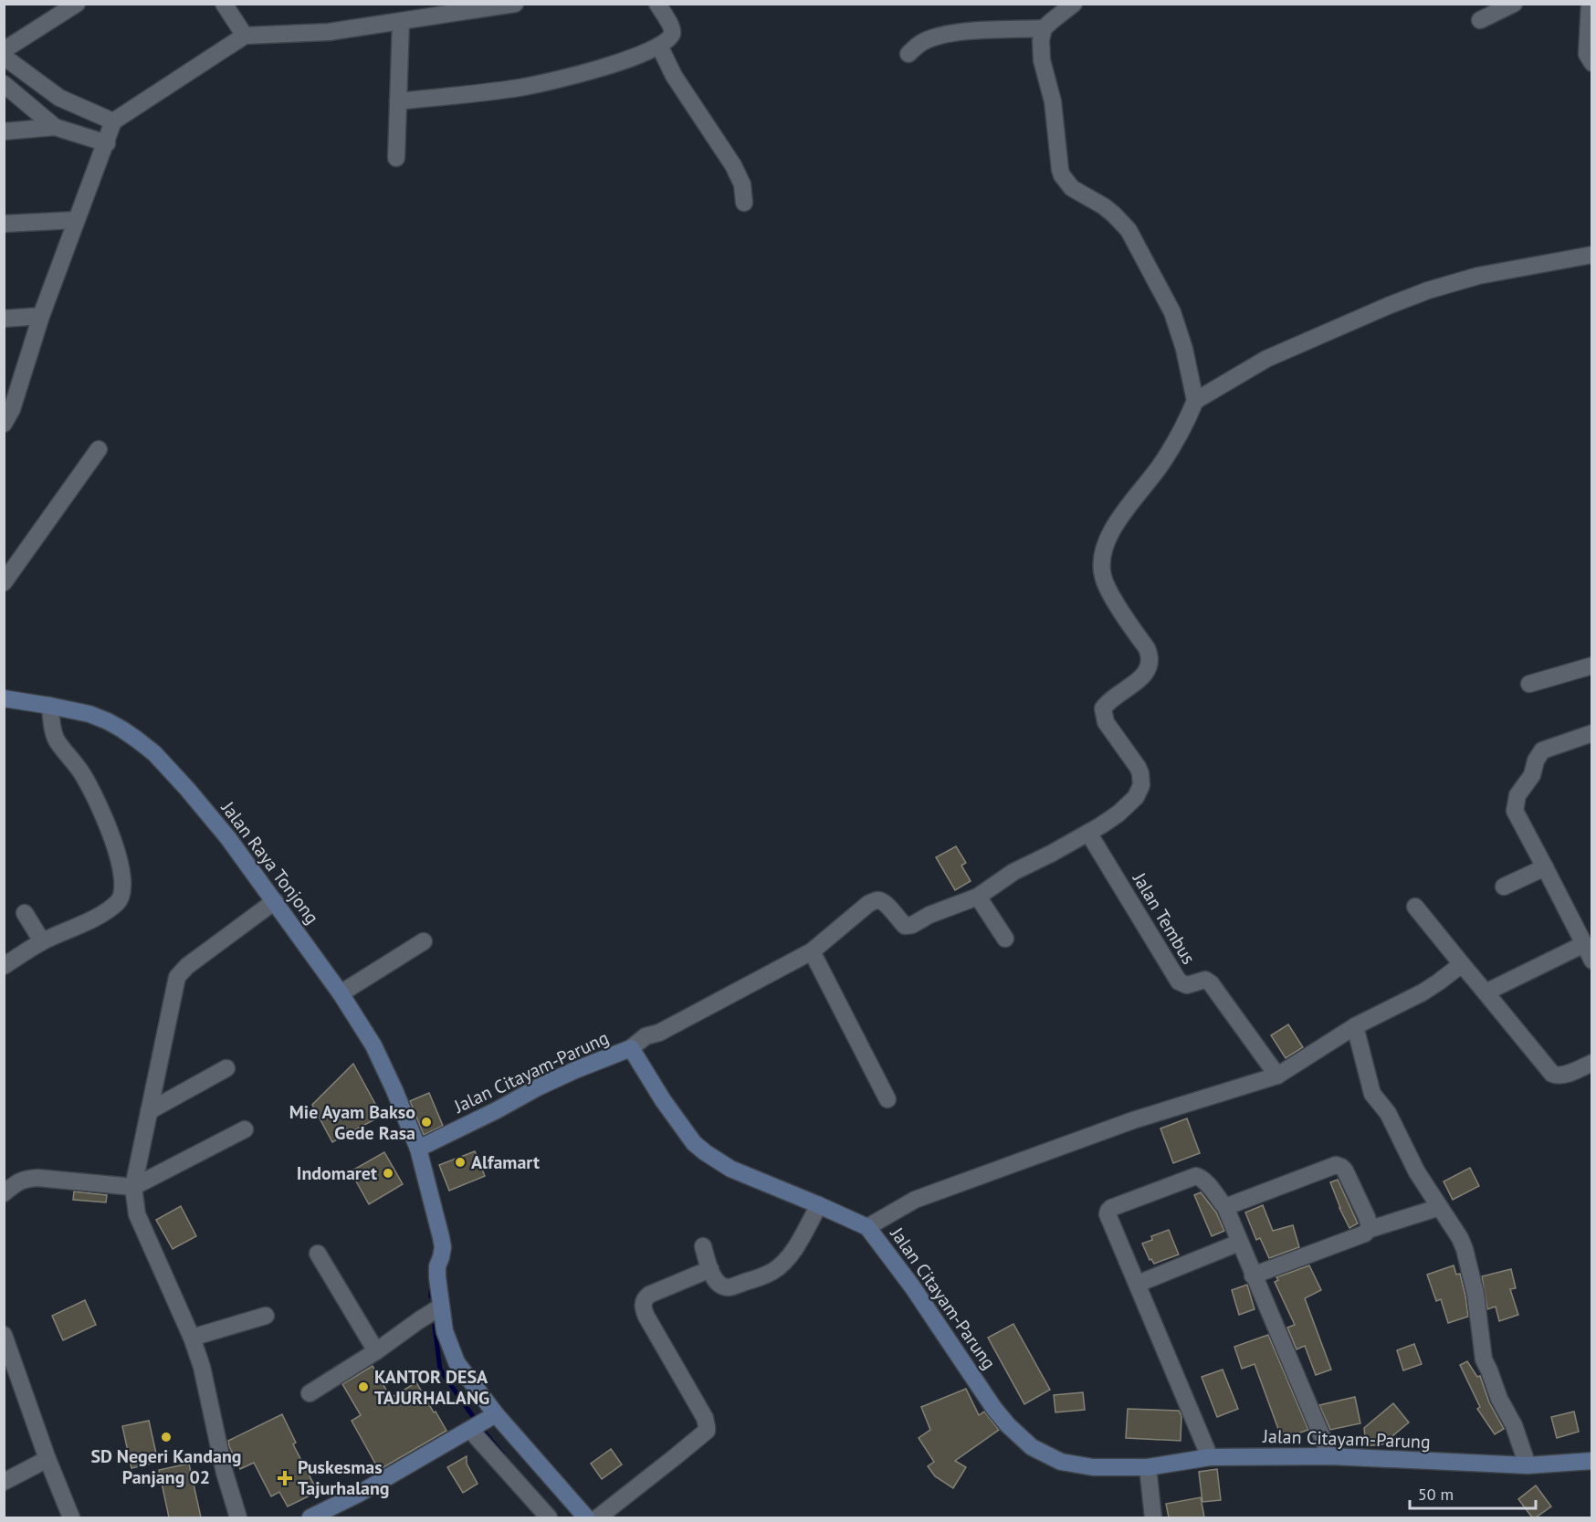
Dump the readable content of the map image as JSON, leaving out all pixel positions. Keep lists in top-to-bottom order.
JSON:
{
  "streets": {
    "main road": ["Jalan Raya Tonjong", "Jalan Citayam-Parung"],
    "street": ["Jalan Tembus"]
  },
  "crossings": [
    ["Jalan Raya Tonjong", "Jalan Citayam-Parung"]
  ],
  "places": {
    "other": [
      "Mie Ayam Bakso Gede Rasa",
      "Alfamart",
      "Indomaret",
      "KANTOR DESA TAJURHALANG",
      "SD Negeri Kandang Panjang 02"
    ],
    "health": ["Puskesmas Tajurhalang"]
  },
  "scale_bar": "50 m"
}
